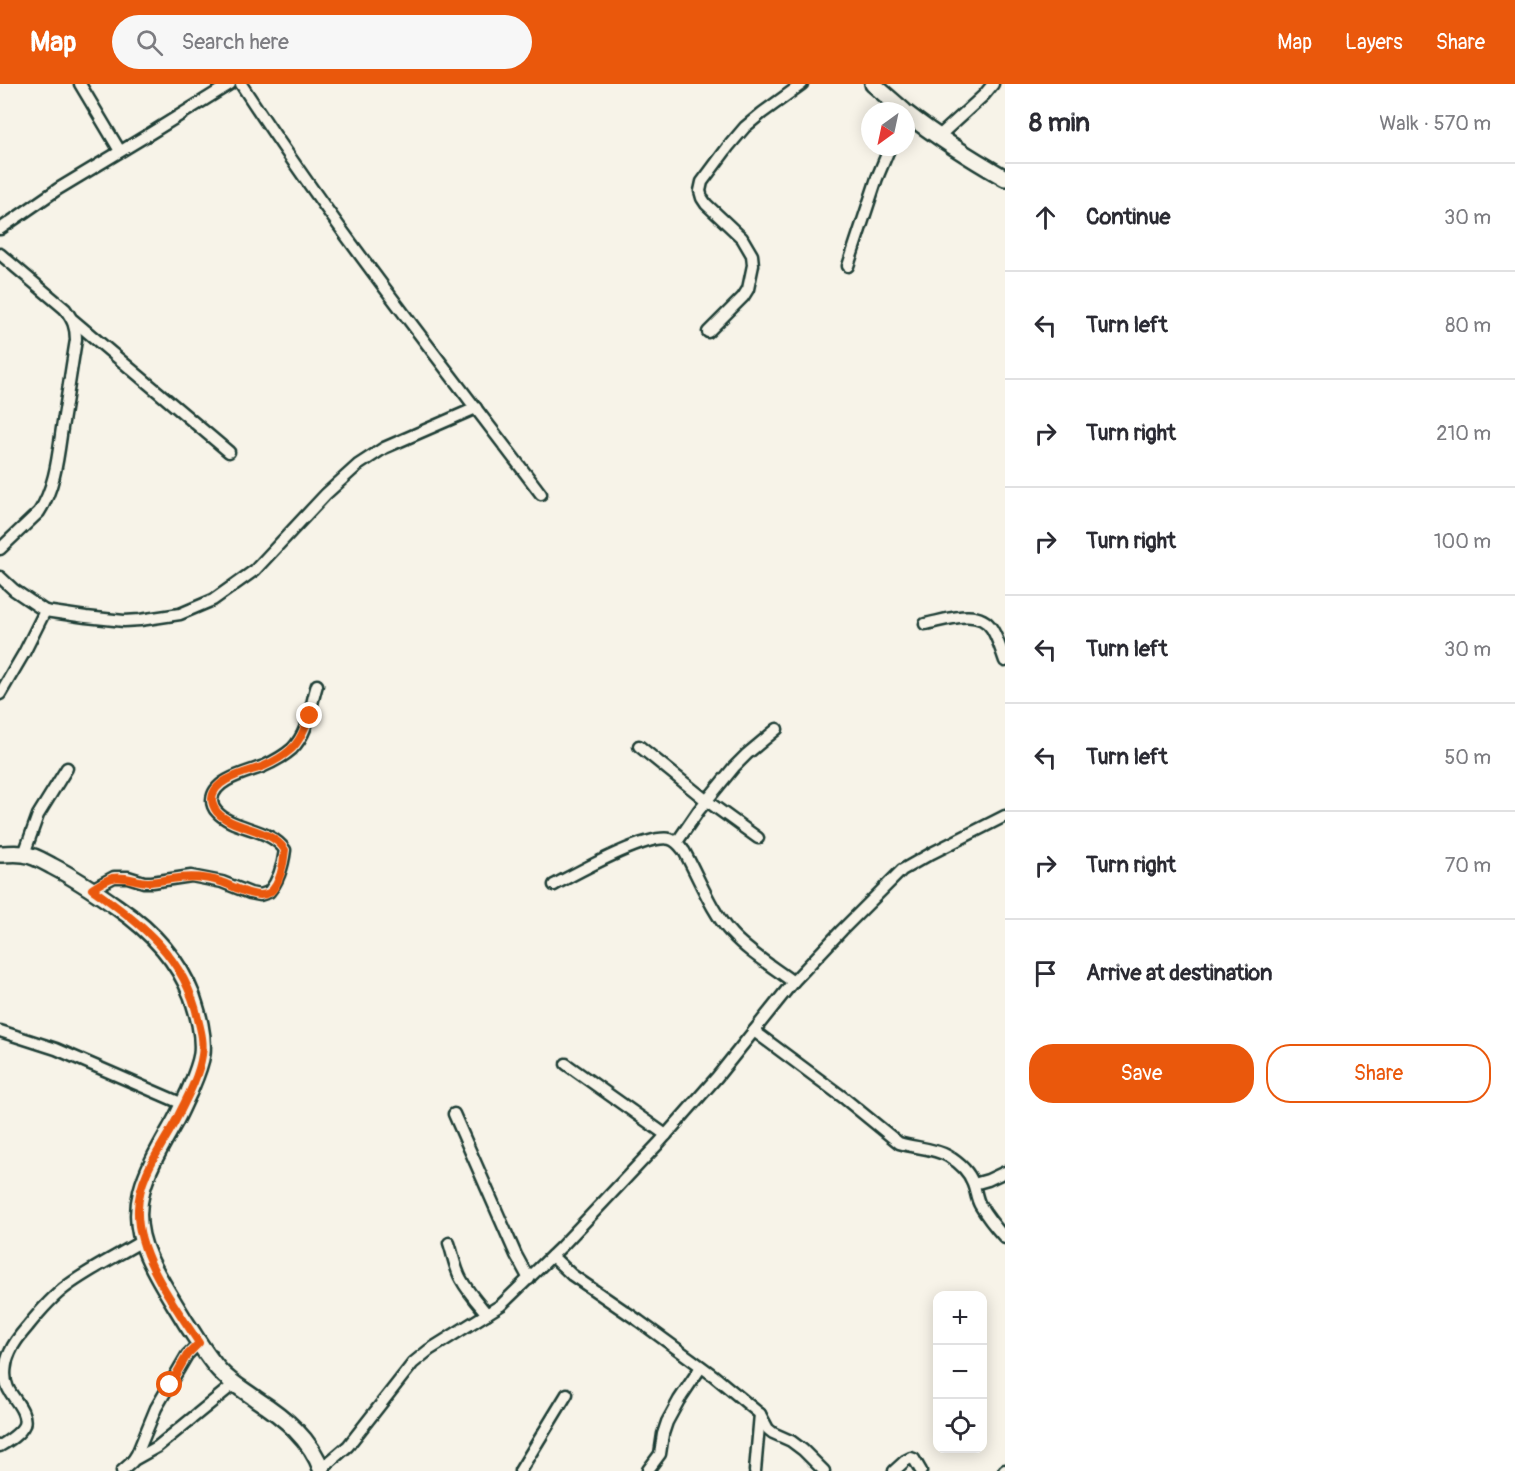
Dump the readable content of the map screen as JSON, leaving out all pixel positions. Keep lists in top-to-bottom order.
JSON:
{
  "north": "bottom left",
  "page": {
    "header": "Map",
    "search": "Search here",
    "nav": ["Map", "Layers", "Share"],
    "heading": ["8 min", "Walk · 570 m"],
    "list": [
      ["Continue", "30 m"],
      ["Turn left", "80 m"],
      ["Turn right", "210 m"],
      ["Turn right", "100 m"],
      ["Turn left", "30 m"],
      ["Turn left", "50 m"],
      ["Turn right", "70 m"],
      "Arrive at destination"
    ],
    "buttons": ["Save", "Share"],
    "map_buttons": ["+", "−"]
  }
}
